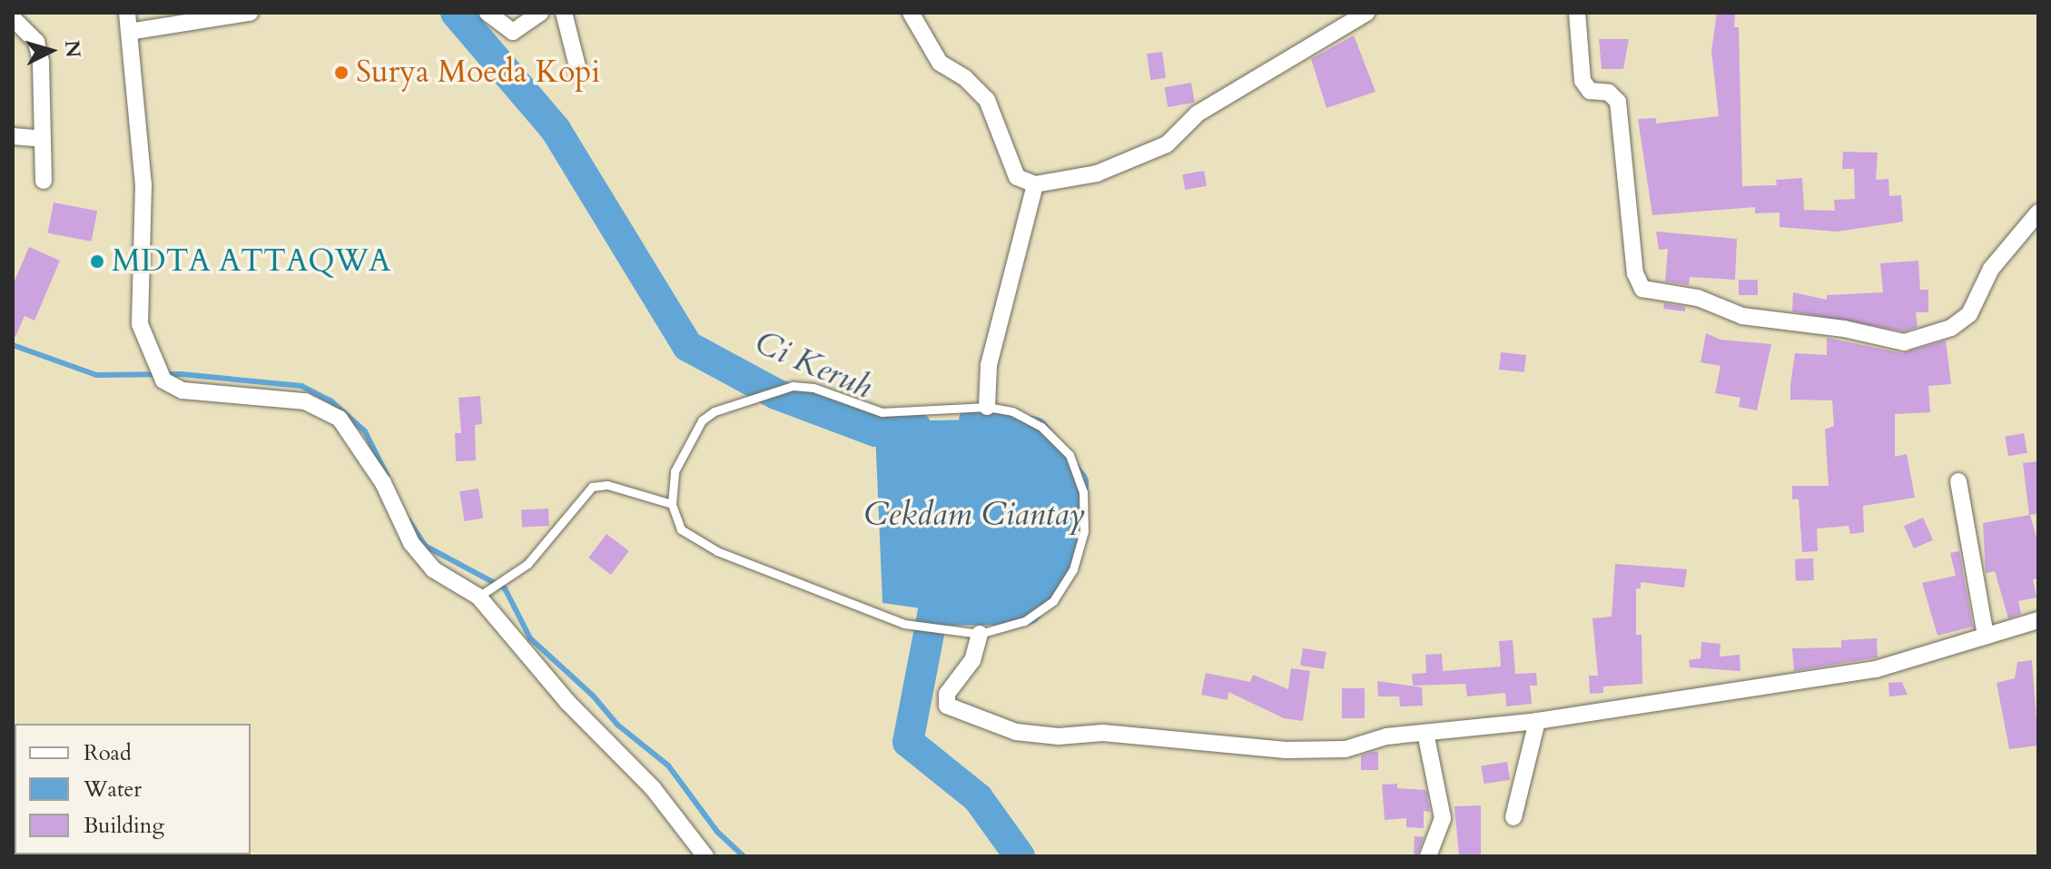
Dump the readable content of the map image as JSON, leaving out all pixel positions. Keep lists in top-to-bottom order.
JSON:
{
  "water": ["Ci Keruh", "Cekdam Ciantay"],
  "places": ["Surya Moeda Kopi", "MDTA ATTAQWA"],
  "legend": ["Road", "Water", "Building"],
  "north": "right"
}
